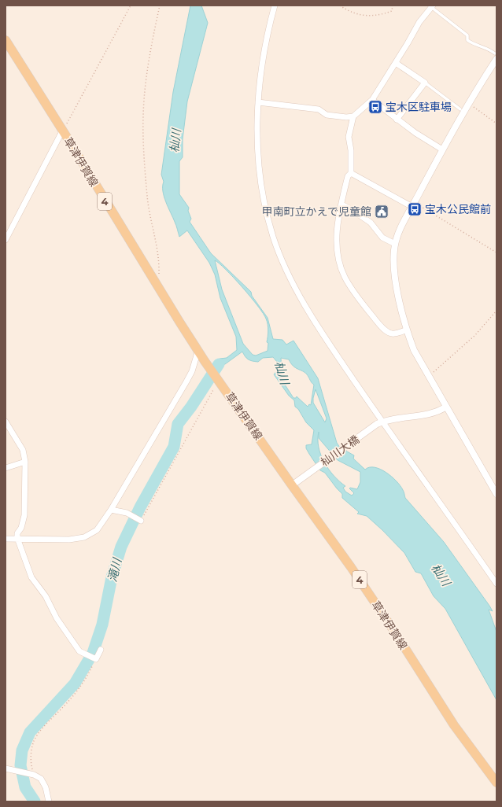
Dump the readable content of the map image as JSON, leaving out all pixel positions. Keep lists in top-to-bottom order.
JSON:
{
  "streets": {
    "main road": ["草津伊賀線", "4"],
    "street": ["杣川大橋"]
  },
  "crossings": [
    ["草津伊賀線", "杣川大橋"]
  ],
  "water": ["杣川", "滝川"],
  "places": {
    "bus stop": ["宝木区駐車場", "宝木公民館前"],
    "public building": ["甲南町立かえで児童館"]
  }
}
